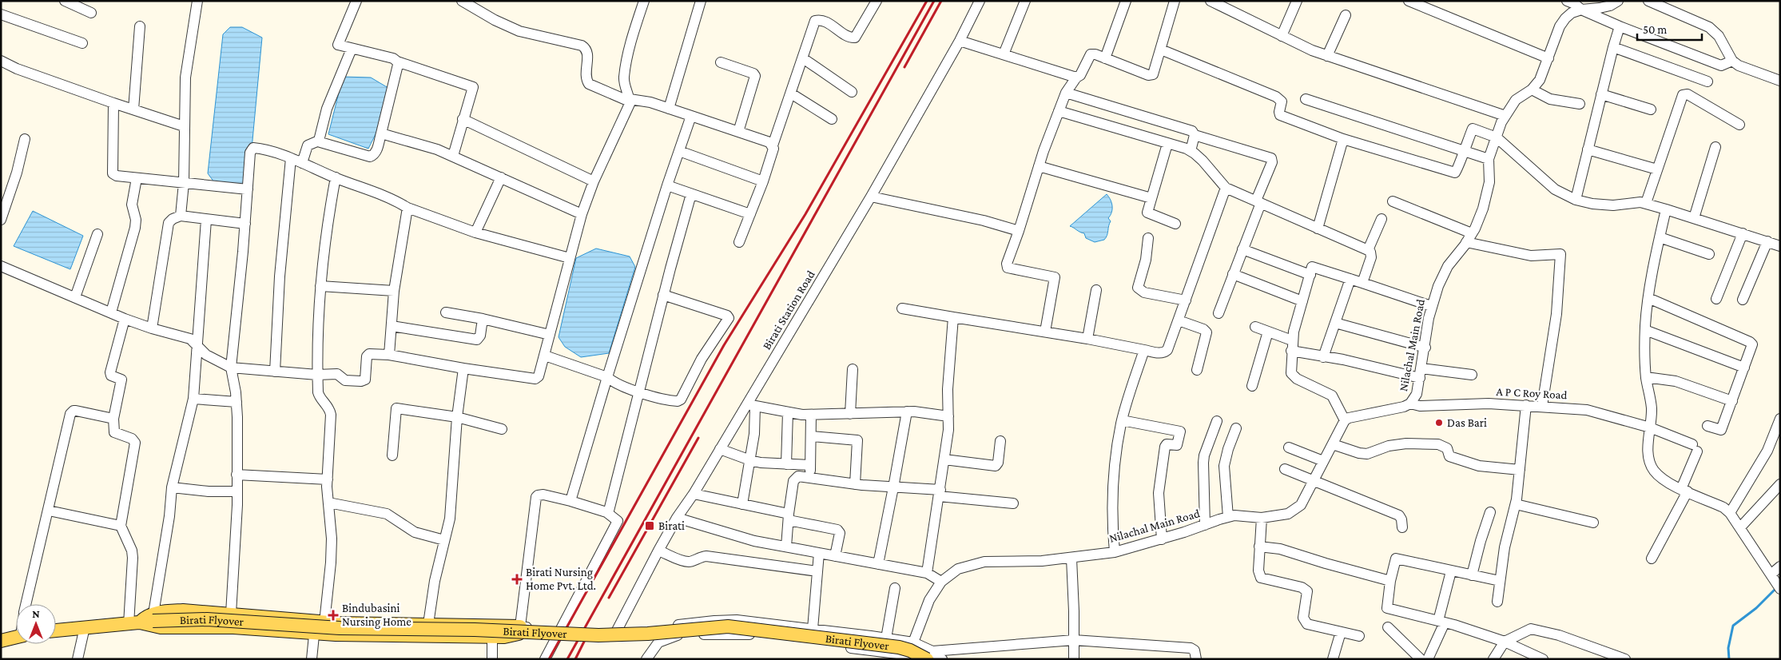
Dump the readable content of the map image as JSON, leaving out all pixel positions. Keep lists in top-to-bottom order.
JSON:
{
  "streets": {
    "main road": ["Birati Flyover"],
    "street": ["Birati Station Road", "Nilachal Main Road", "A P C Roy Road"]
  },
  "crossings": [
    ["Nilachal Main Road", "A P C Roy Road"]
  ],
  "places": {
    "other": ["Das Bari"],
    "transit": ["Birati"],
    "health": ["Birati Nursing Home Pvt. Ltd.", "Bindubasini Nursing Home"]
  },
  "scale_bar": "50 m",
  "north": "top"
}
